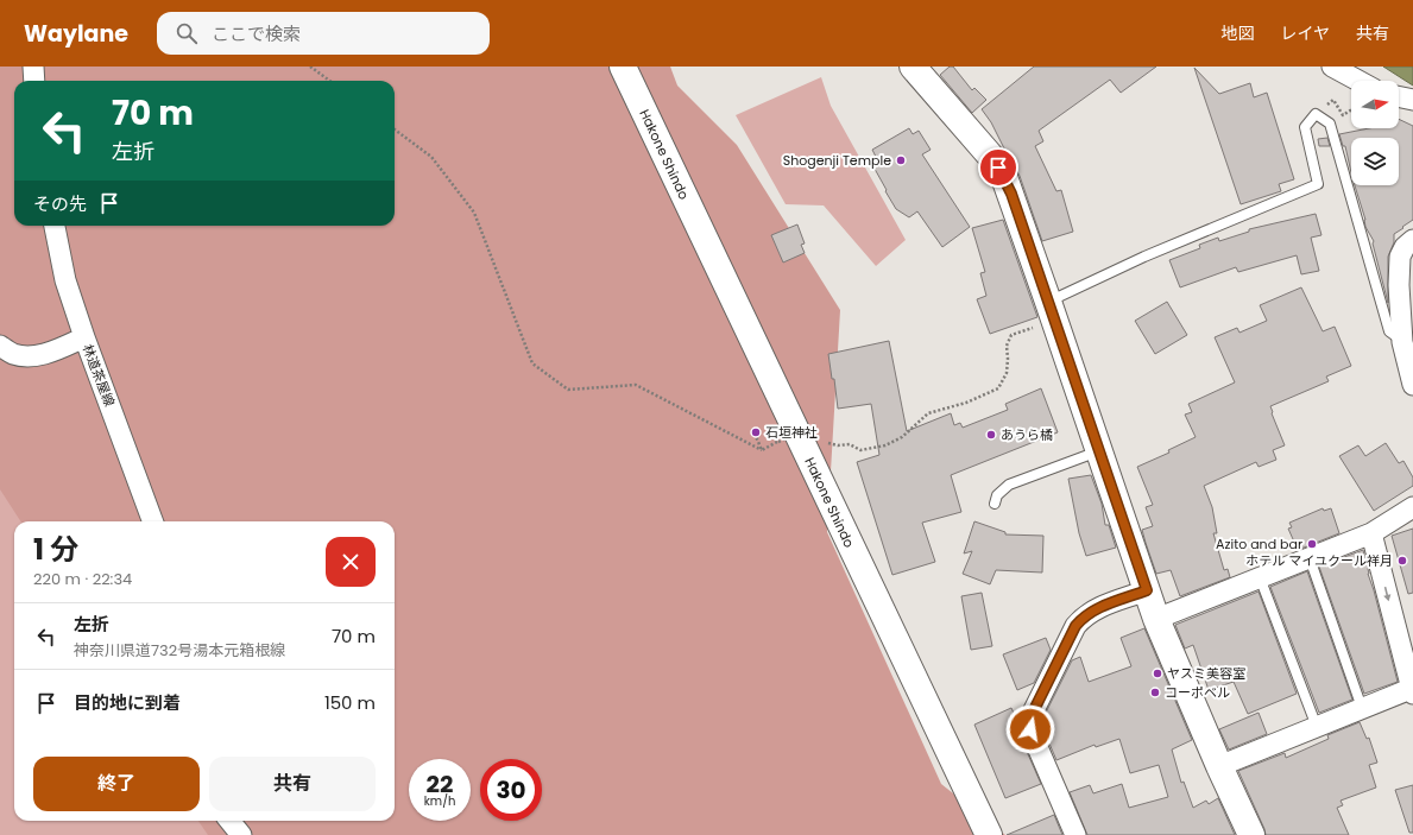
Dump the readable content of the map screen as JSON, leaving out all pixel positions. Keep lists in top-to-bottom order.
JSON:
{
  "streets": {
    "main road": ["Hakone Shindo"],
    "street": ["林道茶屋線"]
  },
  "places": [
    "Shogenji Temple",
    "石垣神社",
    "あうら橘",
    "Azito and bar",
    "ホテル マイユクール祥月",
    "ヤスミ美容室",
    "コーポベル"
  ],
  "north": "right",
  "page": {
    "header": "Waylane",
    "search": "ここで検索",
    "nav": ["地図", "レイヤ", "共有"],
    "turn": ["70 m", "左折"],
    "then": "その先",
    "heading": ["1 分", "220 m · 22:34"],
    "list": [
      {
        "name": "左折",
        "note": "神奈川県道732号湯本元箱根線",
        "value": "70 m"
      },
      {
        "name": "目的地に到着",
        "value": "150 m"
      }
    ],
    "buttons": ["終了", "共有"],
    "speed": "22 km/h",
    "limit": "30"
  }
}
